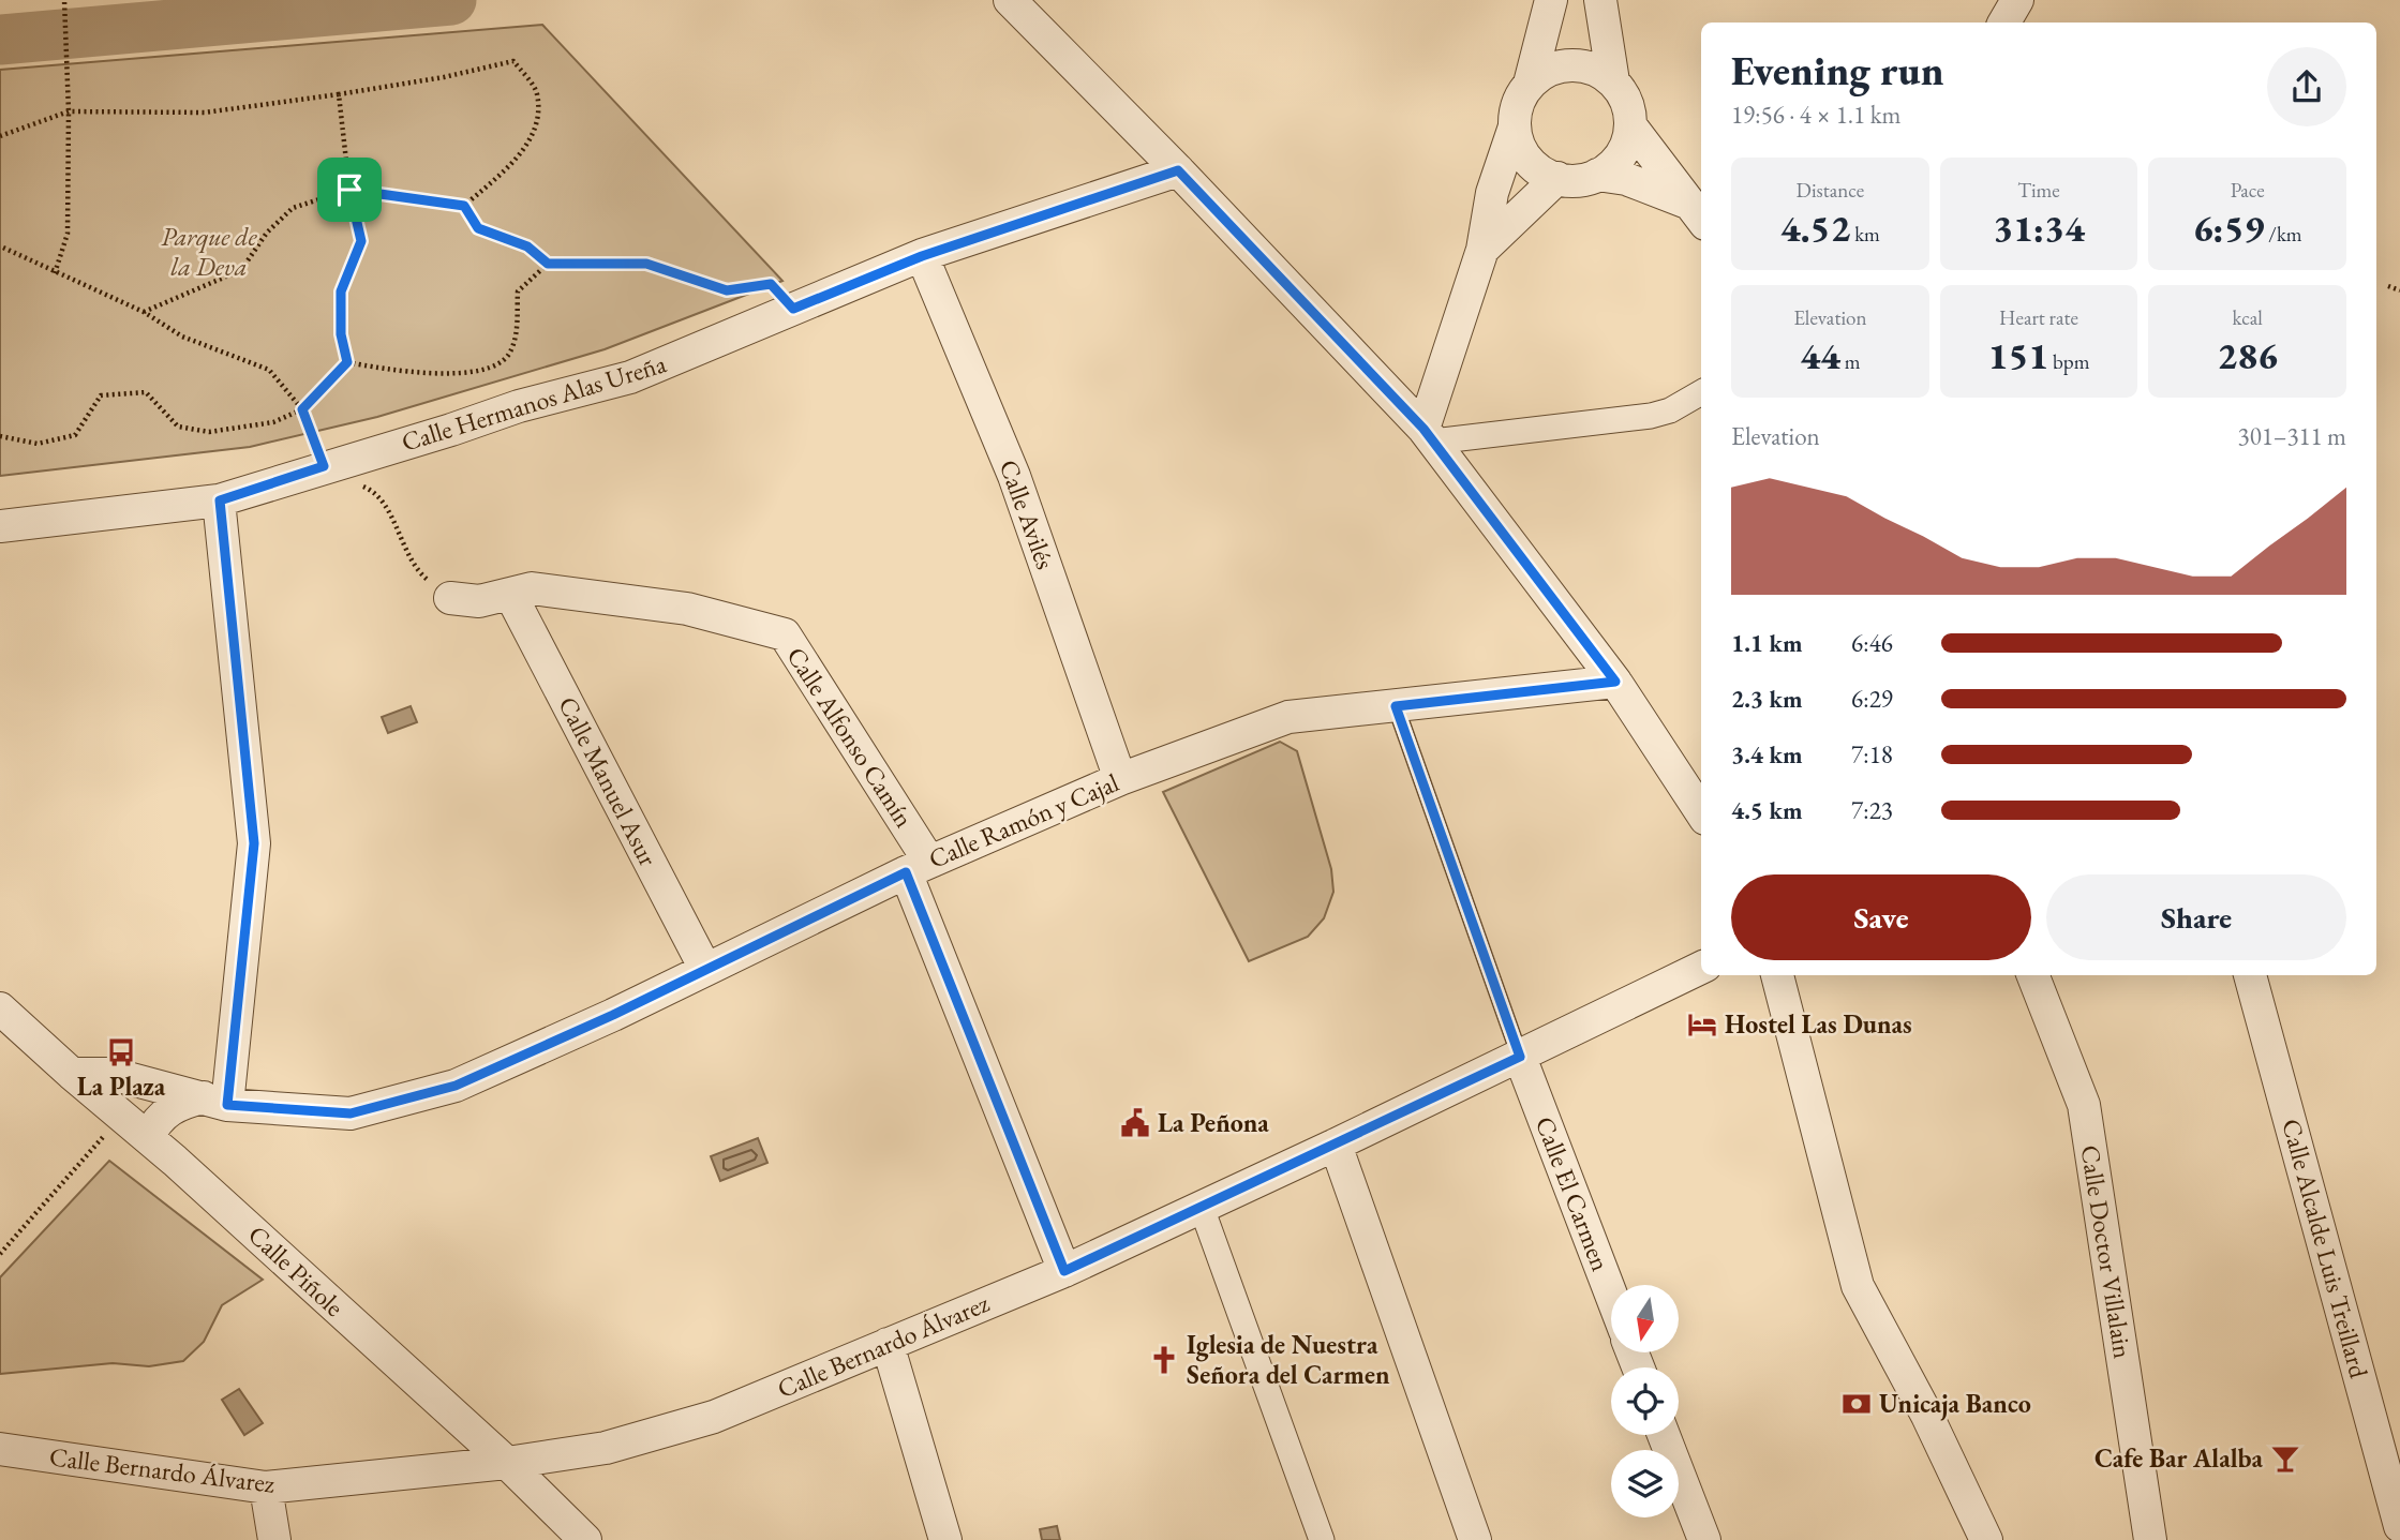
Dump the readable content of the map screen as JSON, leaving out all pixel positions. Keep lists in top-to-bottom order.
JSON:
{
  "streets": {
    "street": [
      "Calle Hermanos Alas Ureña",
      "Calle Avilés",
      "Calle Alfonso Camín",
      "Calle Manuel Asur",
      "Calle Ramón y Cajal",
      "Calle El Carmen",
      "Calle Alcalde Luis Treillard",
      "Calle Doctor Villalain",
      "Calle Piñole",
      "Calle Bernardo Álvarez"
    ]
  },
  "crossings": [
    ["Calle Hermanos Alas Ureña", "Calle Avilés"],
    ["Calle Avilés", "Calle Ramón y Cajal"],
    ["Calle Alfonso Camín", "Calle Manuel Asur"],
    ["Calle Alfonso Camín", "Calle Ramón y Cajal"],
    ["Calle Alfonso Camín", "Calle Bernardo Álvarez"],
    ["Calle Manuel Asur", "Calle Ramón y Cajal"],
    ["Calle Ramón y Cajal", "Calle Piñole"],
    ["Calle El Carmen", "Calle Bernardo Álvarez"],
    ["Calle Piñole", "Calle Bernardo Álvarez"]
  ],
  "parks": ["Parque de la Deva"],
  "places": {
    "hotel": ["Hostel Las Dunas"],
    "bus stop": ["La Plaza"],
    "public building": ["La Peñona"],
    "church": ["Iglesia de Nuestra Señora del Carmen"],
    "bank": ["Unicaja Banco"],
    "bar": ["Cafe Bar Alalba"]
  },
  "north": "bottom",
  "page": {
    "heading": ["Evening run", "19:56 · 4 × 1.1 km"],
    "stats": [
      ["Distance", "4.52 km"],
      ["Time", "31:34"],
      ["Pace", "6:59 /km"],
      ["Elevation", "44 m"],
      ["Heart rate", "151 bpm"],
      ["kcal", "286"]
    ],
    "chart": ["Elevation", "301–311 m"],
    "list": [
      {
        "name": "1.1 km",
        "note": "6:46"
      },
      {
        "name": "2.3 km",
        "note": "6:29"
      },
      {
        "name": "3.4 km",
        "note": "7:18"
      },
      {
        "name": "4.5 km",
        "note": "7:23"
      }
    ],
    "buttons": ["Save", "Share"]
  }
}
